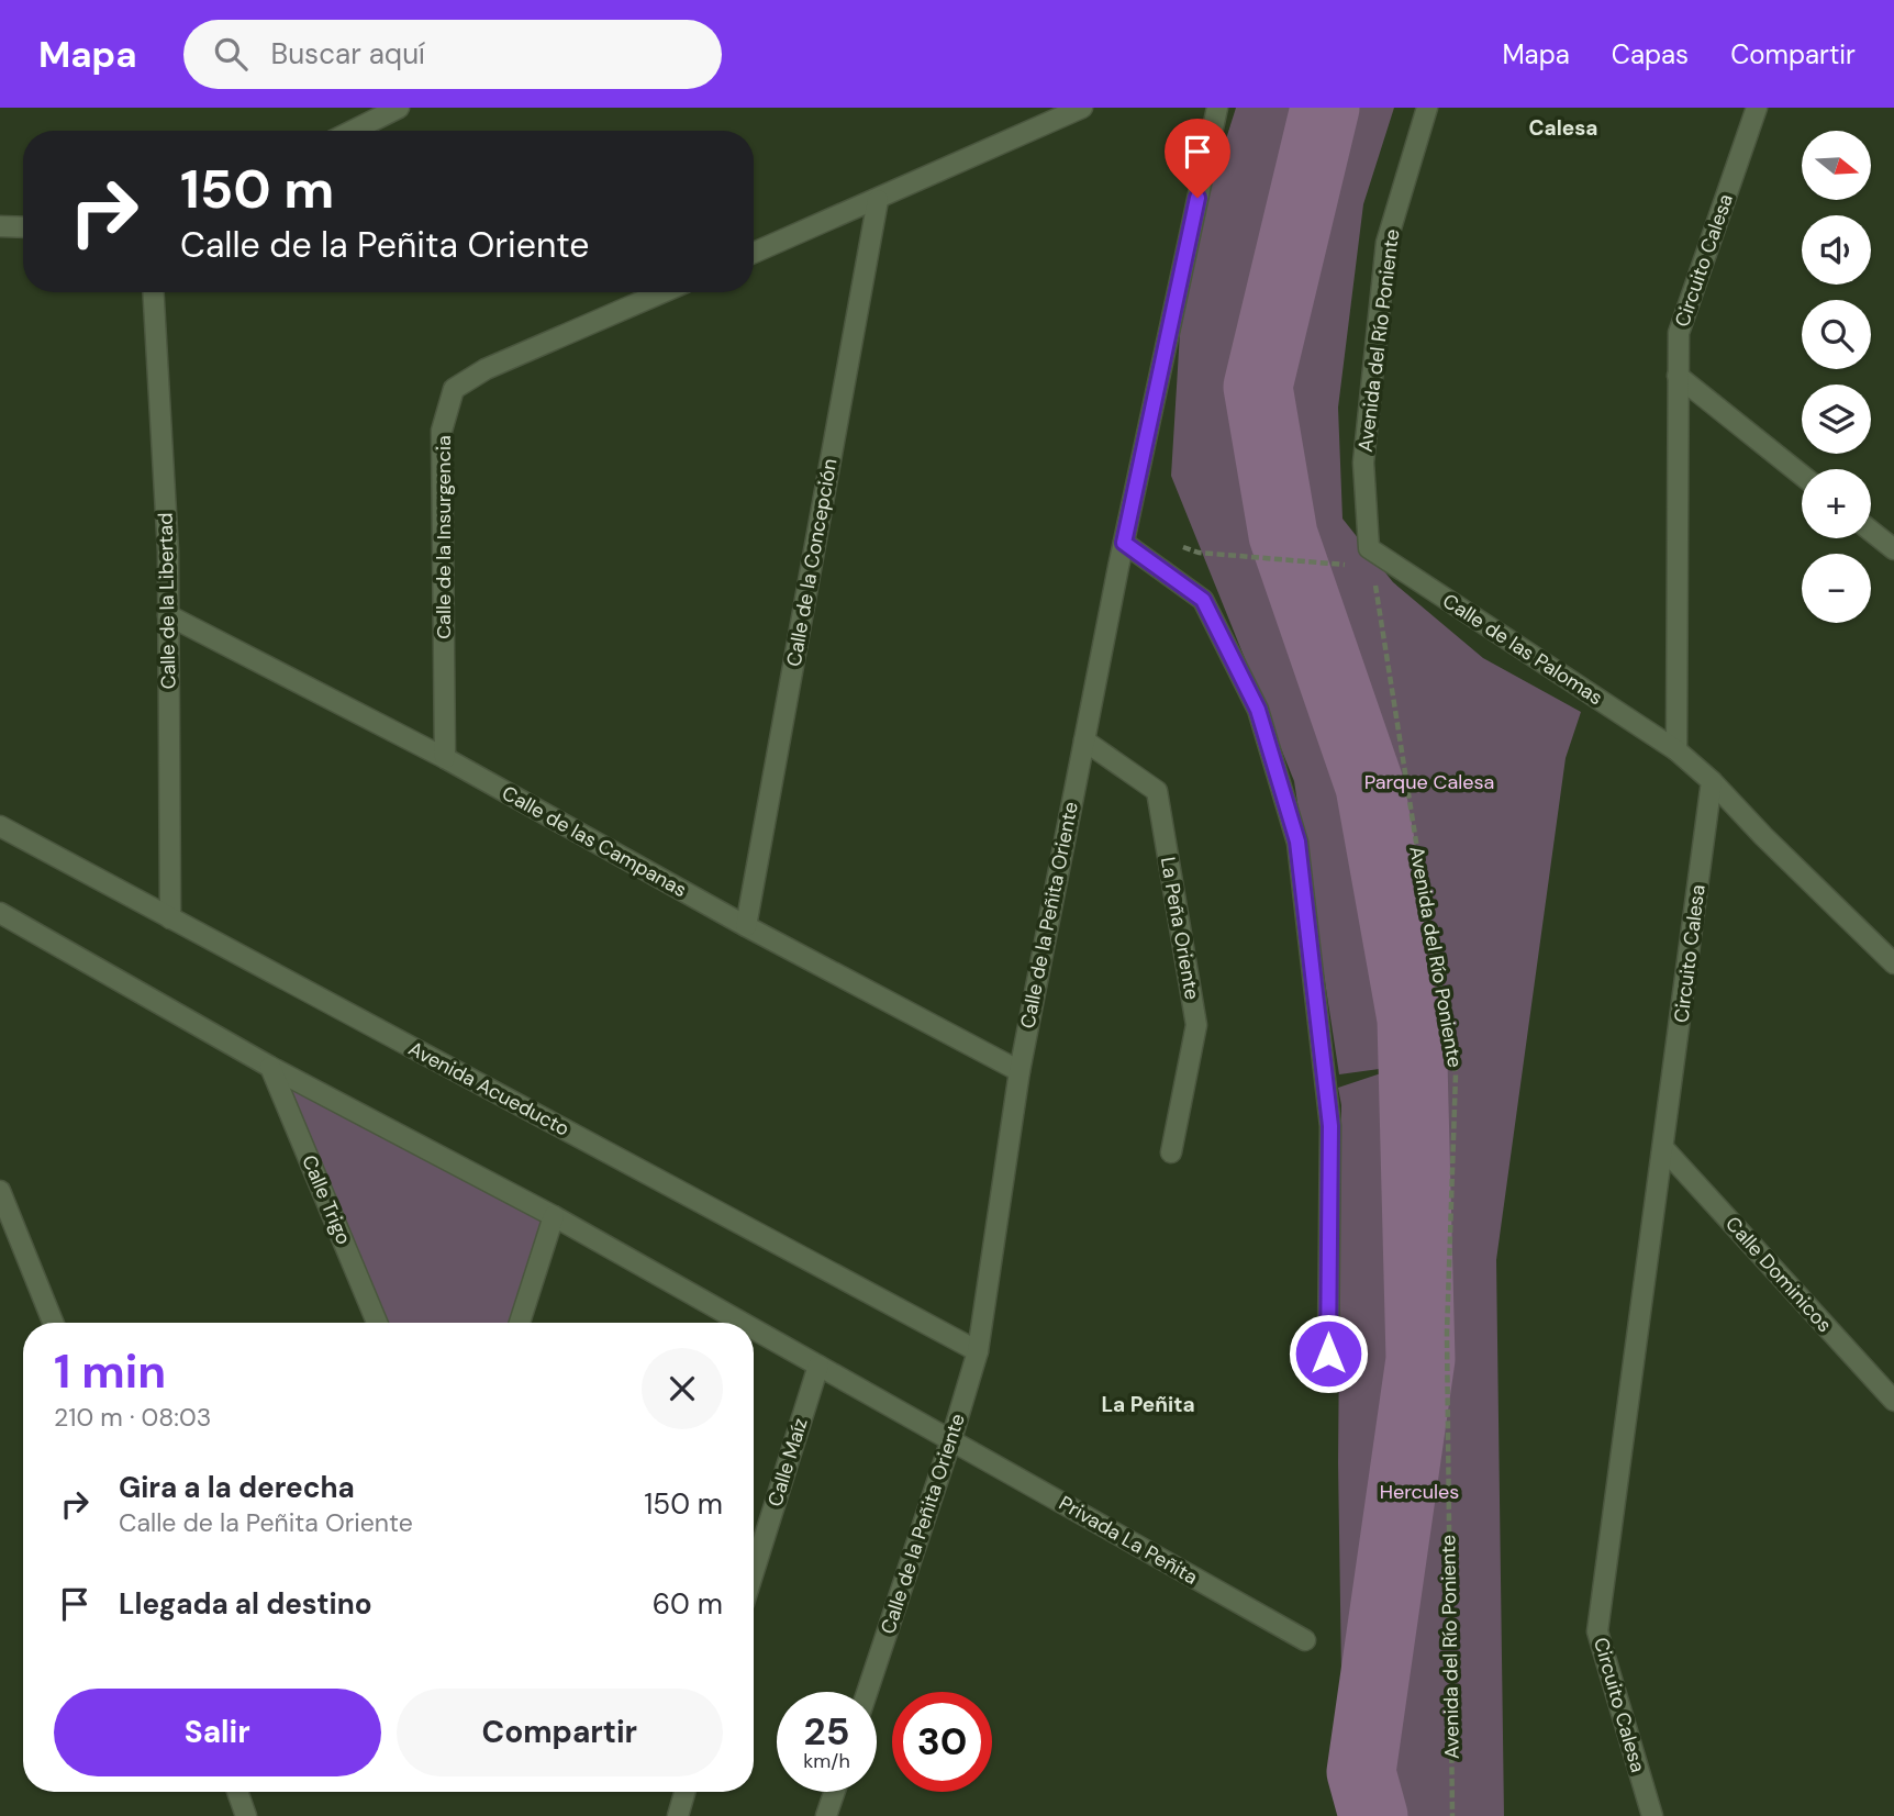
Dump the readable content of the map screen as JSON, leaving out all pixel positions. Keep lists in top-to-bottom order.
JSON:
{
  "streets": {
    "street": [
      "Circuito Calesa",
      "Avenida del Río Poniente",
      "Calle de la Insurgencia",
      "Calle de la Concepción",
      "Calle de la Libertad",
      "Calle de las Palomas",
      "Calle de las Campanas",
      "Calle de la Peñita Oriente",
      "La Peña Oriente",
      "Avenida Acueducto",
      "Calle Trigo",
      "Calle Dominicos",
      "Calle Maíz",
      "Privada La Peñita"
    ]
  },
  "crossings": [
    ["Circuito Calesa", "Calle de las Palomas"],
    ["Circuito Calesa", "Calle Dominicos"],
    ["Avenida del Río Poniente", "Calle de las Palomas"],
    ["Calle de la Insurgencia", "Calle de las Campanas"],
    ["Calle de la Concepción", "Calle de las Campanas"],
    ["Calle de la Libertad", "Calle de las Campanas"],
    ["Calle de la Libertad", "Avenida Acueducto"],
    ["Calle de las Campanas", "Calle de la Peñita Oriente"],
    ["Calle de la Peñita Oriente", "La Peña Oriente"],
    ["Calle de la Peñita Oriente", "Avenida Acueducto"],
    ["Calle de la Peñita Oriente", "Privada La Peñita"]
  ],
  "districts": ["Calesa", "La Peñita"],
  "parks": ["Parque Calesa", "Hercules"],
  "north": "right",
  "page": {
    "header": "Mapa",
    "search": "Buscar aquí",
    "nav": ["Mapa", "Capas", "Compartir"],
    "map_buttons": ["+", "−"],
    "turn": ["150 m", "Calle de la Peñita Oriente"],
    "heading": ["1 min", "210 m · 08:03"],
    "list": [
      {
        "name": "Gira a la derecha",
        "note": "Calle de la Peñita Oriente",
        "value": "150 m"
      },
      {
        "name": "Llegada al destino",
        "value": "60 m"
      }
    ],
    "buttons": ["Salir", "Compartir"],
    "speed": "25 km/h",
    "limit": "30"
  }
}
